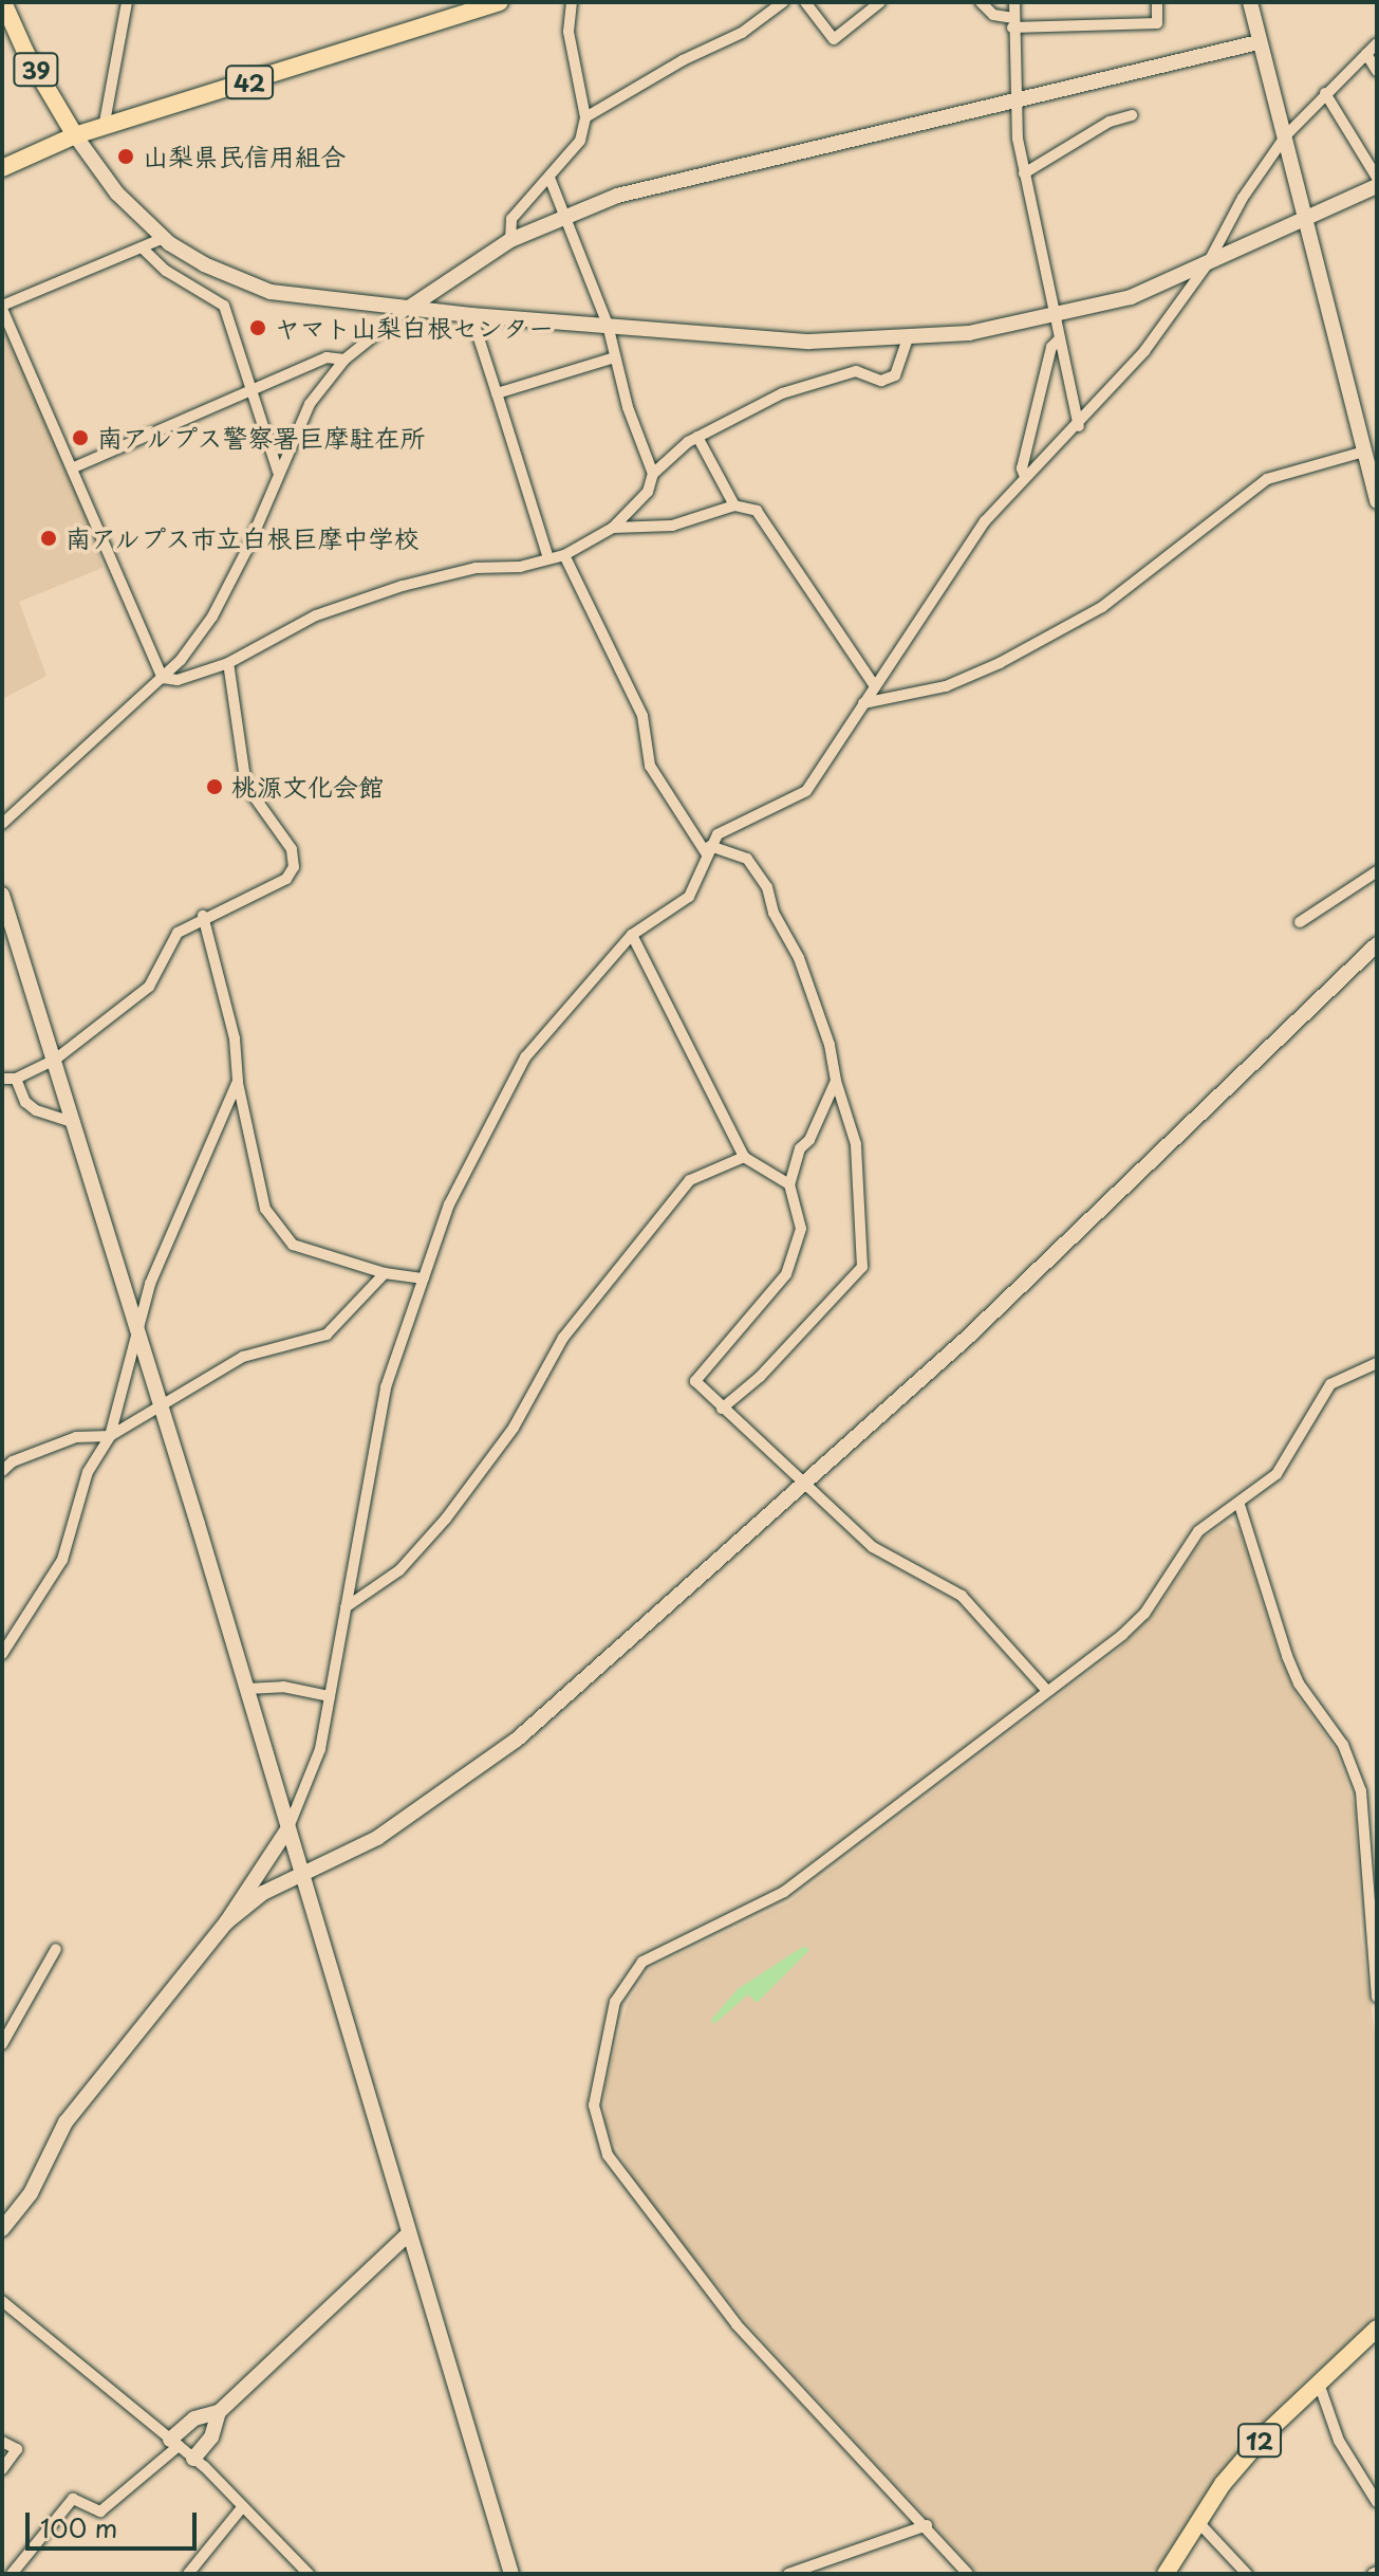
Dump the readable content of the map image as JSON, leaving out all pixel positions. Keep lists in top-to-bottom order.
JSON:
{
  "streets": {
    "main road": ["39", "42", "12"]
  },
  "crossings": [
    ["39", "42"]
  ],
  "places": [
    "山梨県民信用組合",
    "ヤマト山梨白根センター",
    "南アルプス警察署巨摩駐在所",
    "南アルプス市立白根巨摩中学校",
    "桃源文化会館"
  ],
  "scale_bar": "100 m"
}
